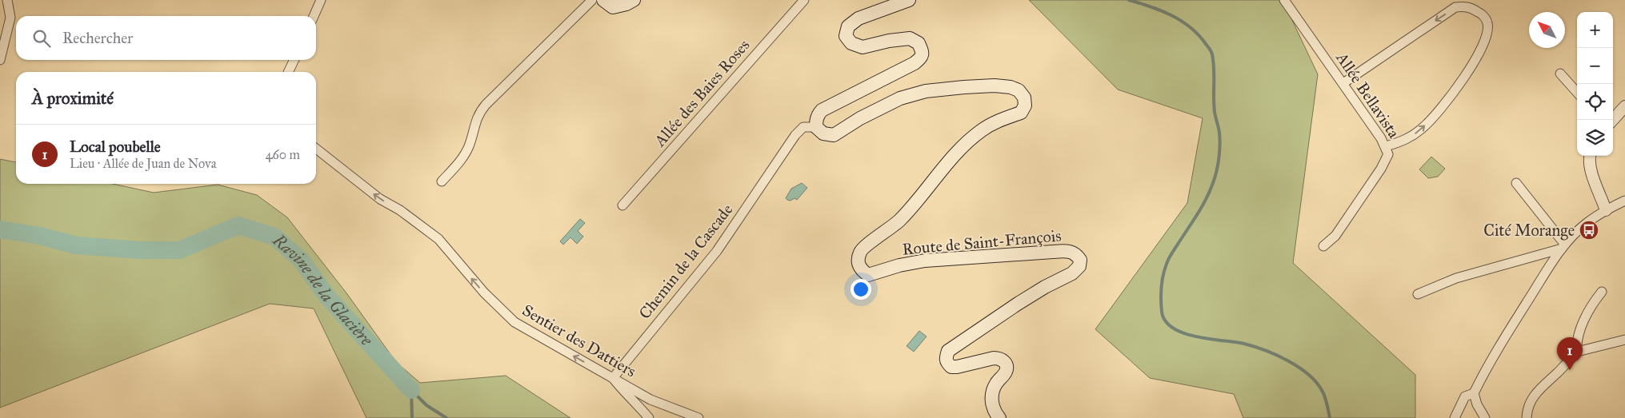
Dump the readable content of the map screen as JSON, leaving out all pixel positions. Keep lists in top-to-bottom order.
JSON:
{
  "streets": {
    "main road": ["Route de Saint-François"],
    "street": [
      "Allée des Baies Roses",
      "Allée Bellavista",
      "Chemin de la Cascade",
      "Sentier des Dattiers"
    ]
  },
  "crossings": [
    ["Route de Saint-François", "Chemin de la Cascade"],
    ["Chemin de la Cascade", "Sentier des Dattiers"]
  ],
  "one_way": ["Sentier des Dattiers"],
  "water": ["Ravine de la Glacière"],
  "places": {
    "bus stop": ["Cité Morange"]
  },
  "north": "top left",
  "page": {
    "map_buttons": ["+", "−"],
    "search": "Rechercher",
    "heading": "À proximité",
    "list": [
      {
        "mark": "1",
        "name": "Local poubelle",
        "note": "Lieu · Allée de Juan de Nova",
        "value": "460 m"
      }
    ],
    "pins": "1"
  }
}
